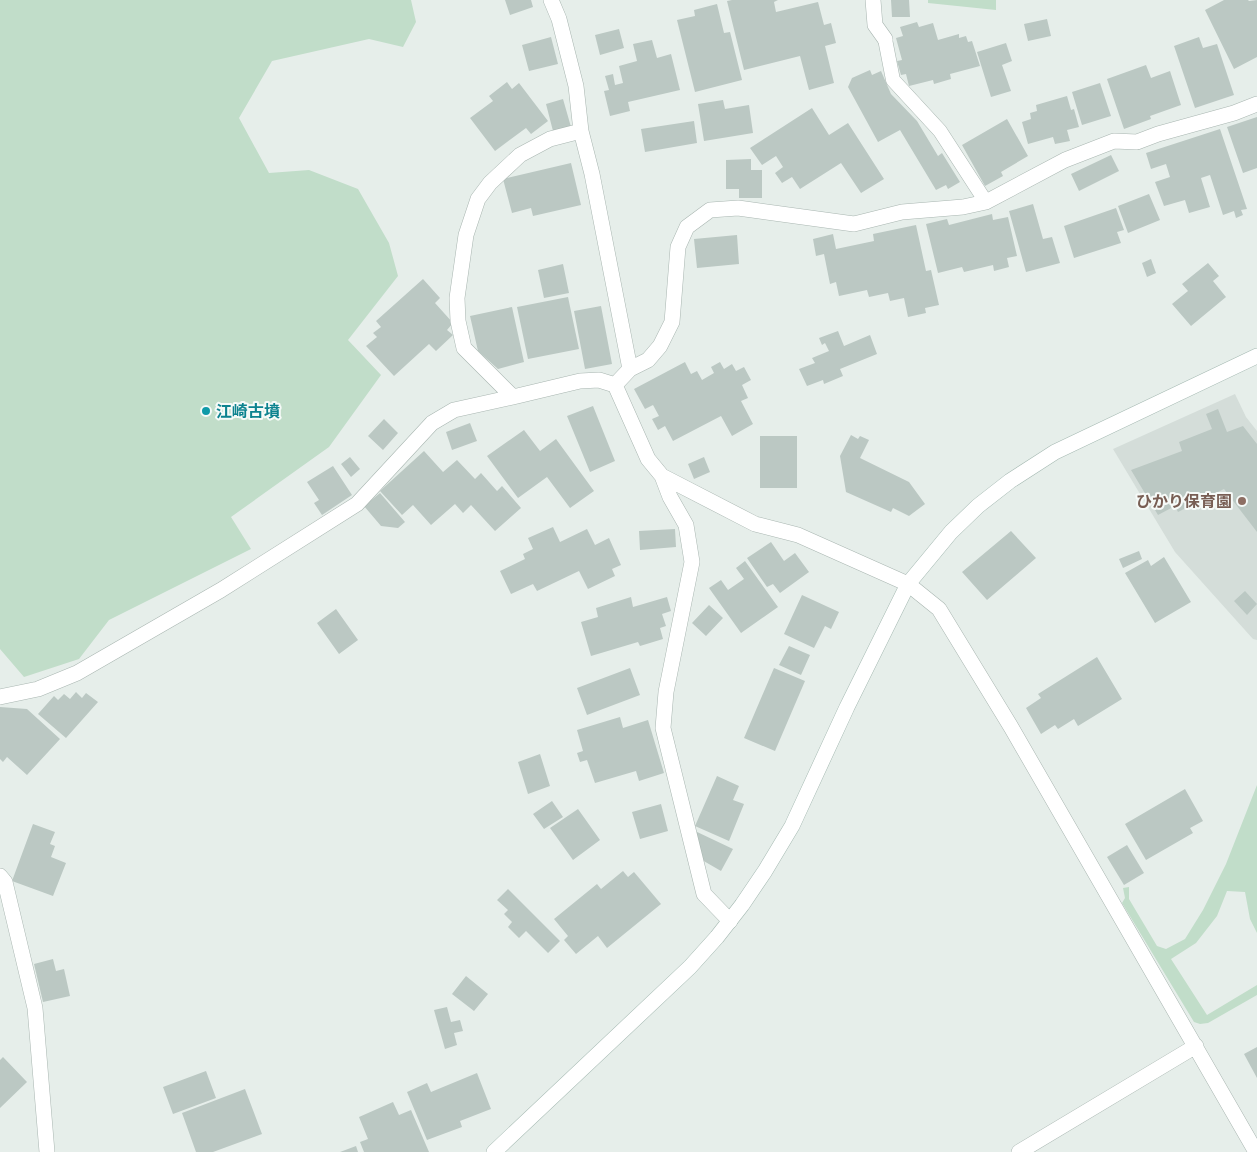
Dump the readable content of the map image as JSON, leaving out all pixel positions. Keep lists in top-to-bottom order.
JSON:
{
  "places": ["江崎古墳", "ひかり保育園"]
}
